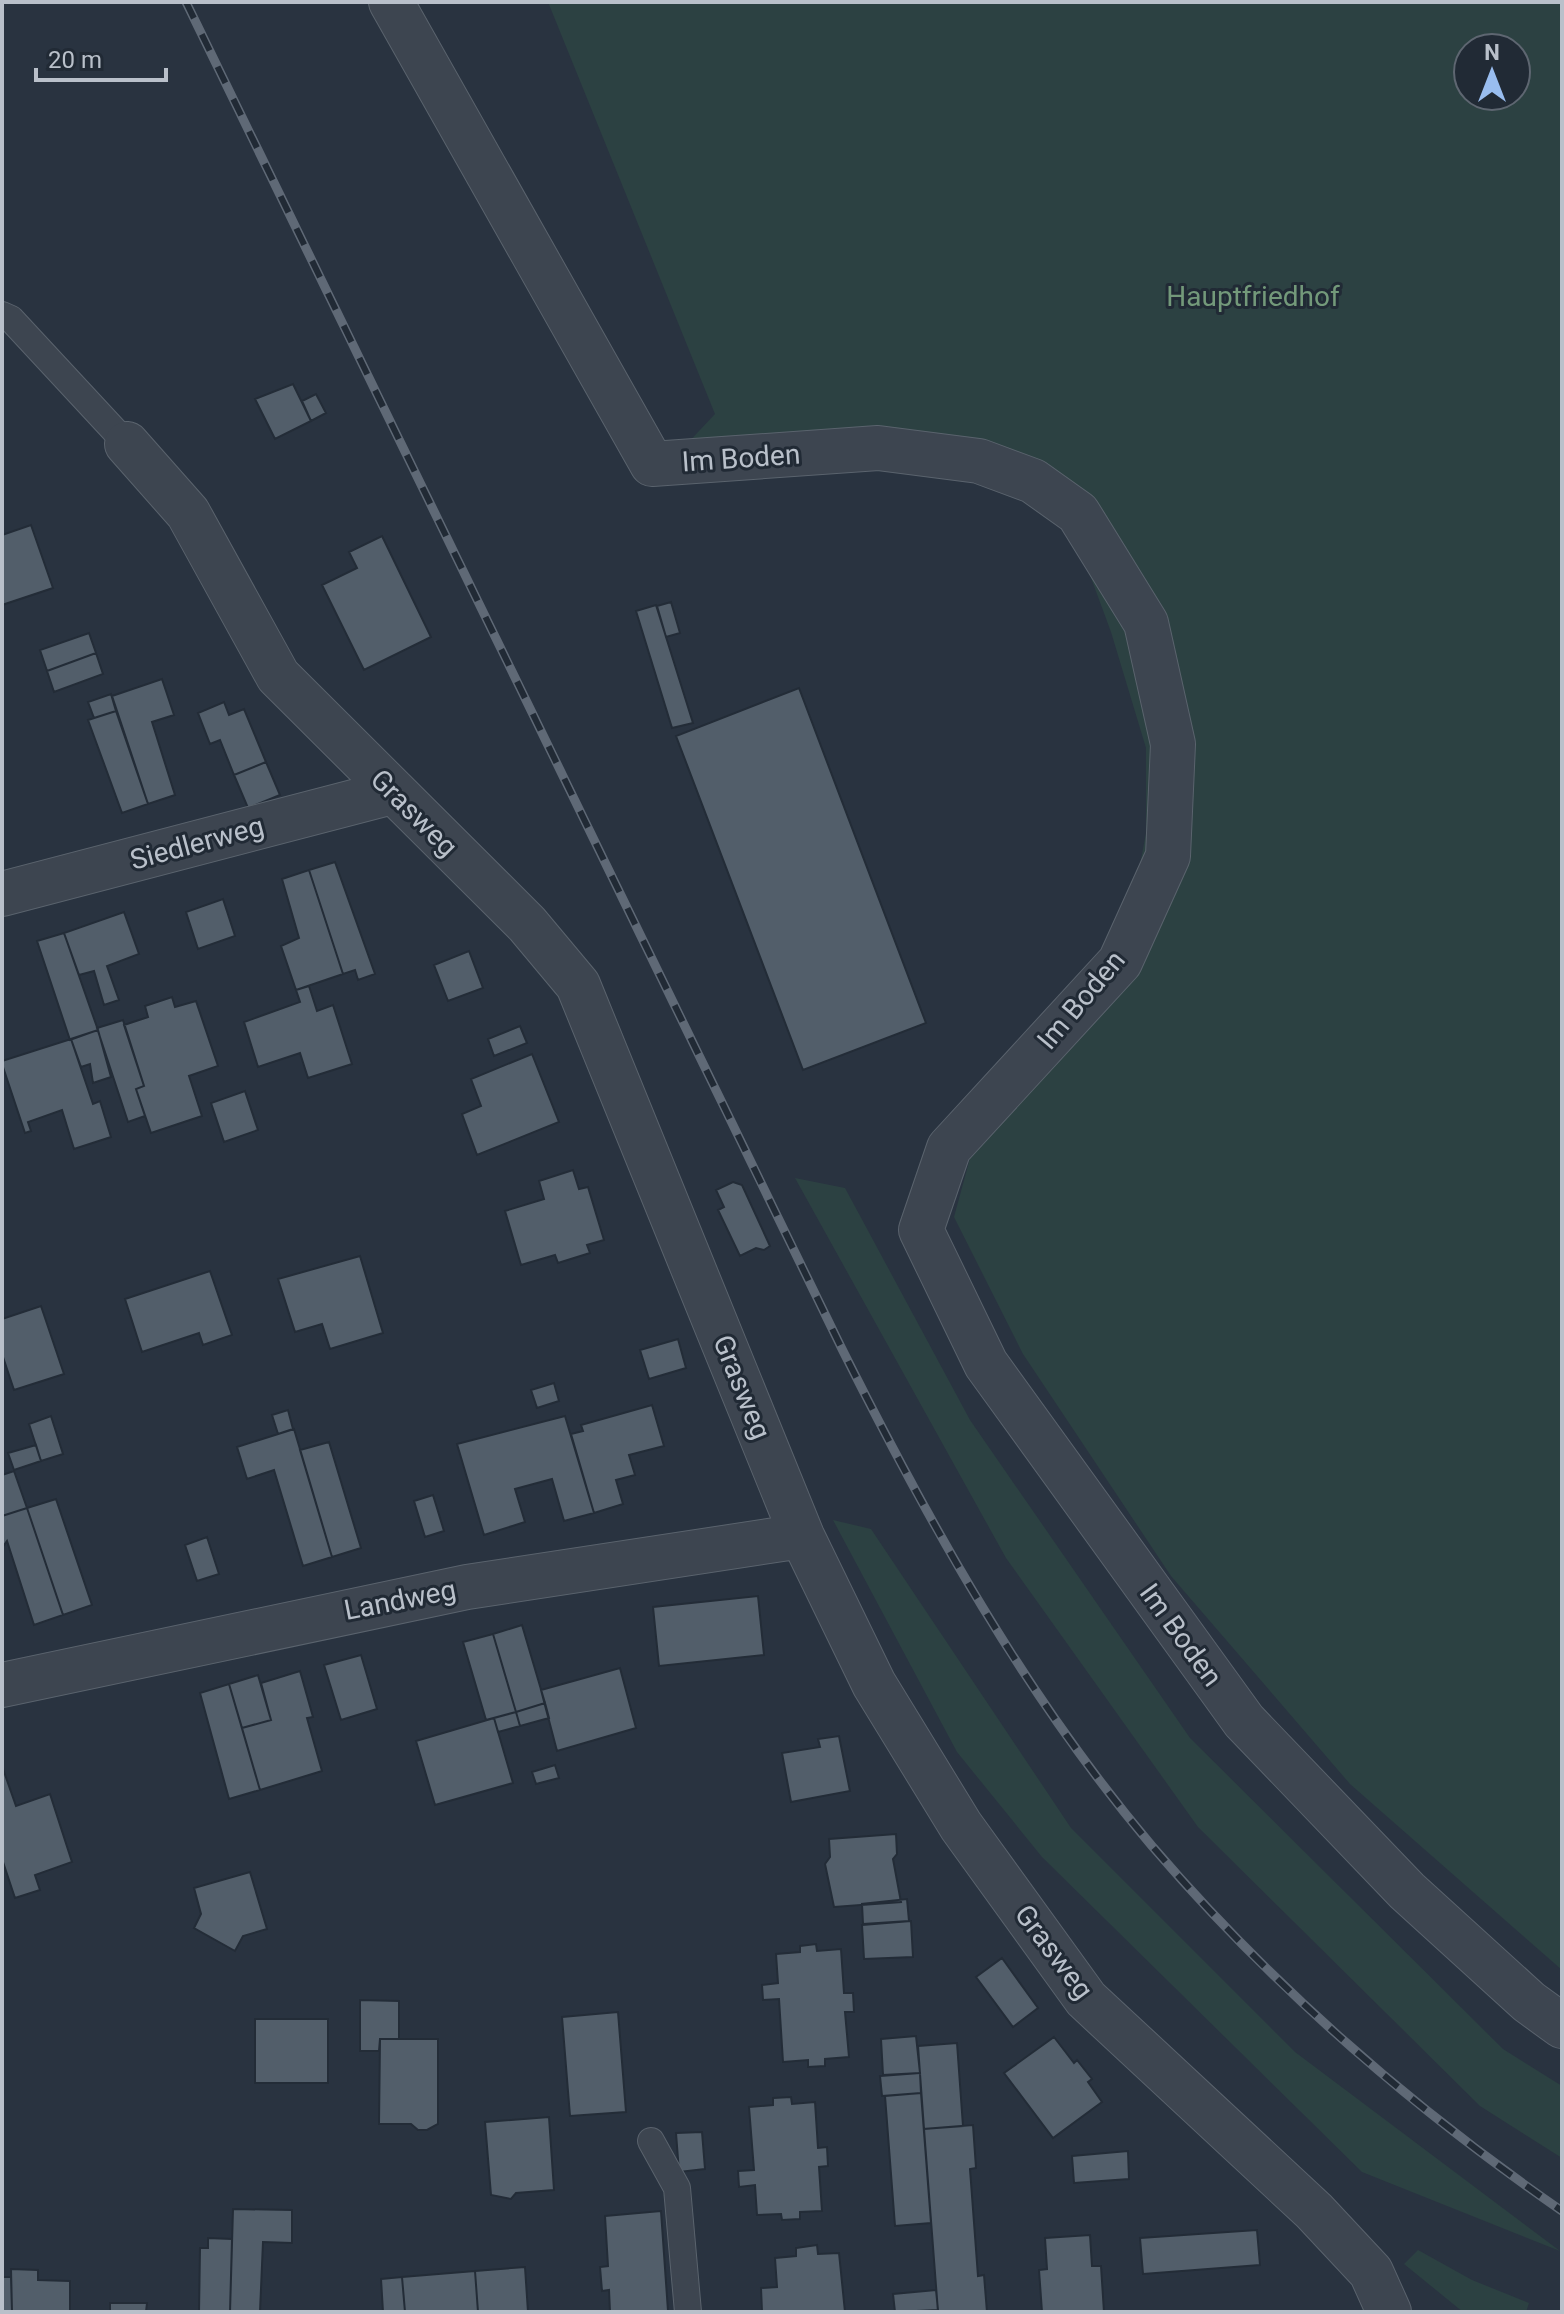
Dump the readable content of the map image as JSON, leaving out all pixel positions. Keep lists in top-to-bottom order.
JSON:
{
  "streets": {
    "street": [
      "Im Boden",
      "Grasweg",
      "Siedlerweg",
      "Landweg"
    ]
  },
  "crossings": [
    ["Grasweg", "Siedlerweg"],
    ["Grasweg", "Landweg"]
  ],
  "parks": ["Hauptfriedhof"],
  "scale_bar": "20 m",
  "north": "top"
}
